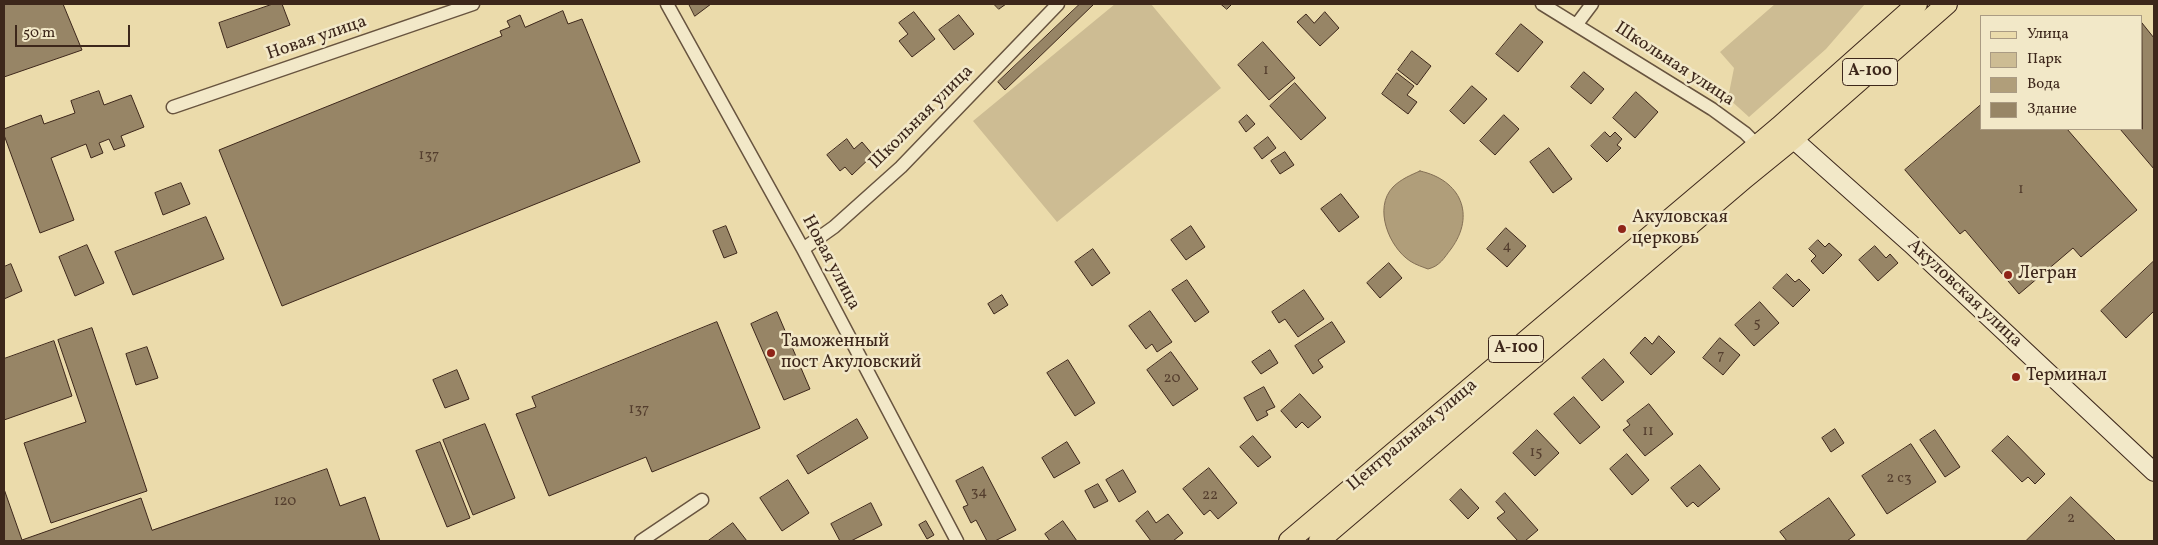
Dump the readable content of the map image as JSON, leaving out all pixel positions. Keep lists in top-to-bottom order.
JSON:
{
  "streets": {
    "main road": ["А-100", "Центральная улица"],
    "street": ["Новая улица", "Школьная улица", "Акуловская улица"]
  },
  "crossings": [
    ["Новая улица", "Школьная улица"],
    ["Школьная улица", "А-100"],
    ["Школьная улица", "Центральная улица"],
    ["А-100", "Акуловская улица"],
    ["А-100", "Центральная улица"],
    ["Акуловская улица", "Центральная улица"]
  ],
  "places": [
    "Акуловская церковь",
    "Легран",
    "Таможенный пост Акуловский",
    "Терминал"
  ],
  "house_numbers": [
    "1",
    "137",
    "1",
    "4",
    "5",
    "7",
    "20",
    "137",
    "11",
    "15",
    "2 с3",
    "34",
    "22",
    "120",
    "2"
  ],
  "legend": [
    "Улица",
    "Парк",
    "Вода",
    "Здание"
  ],
  "scale_bar": "50 m"
}
